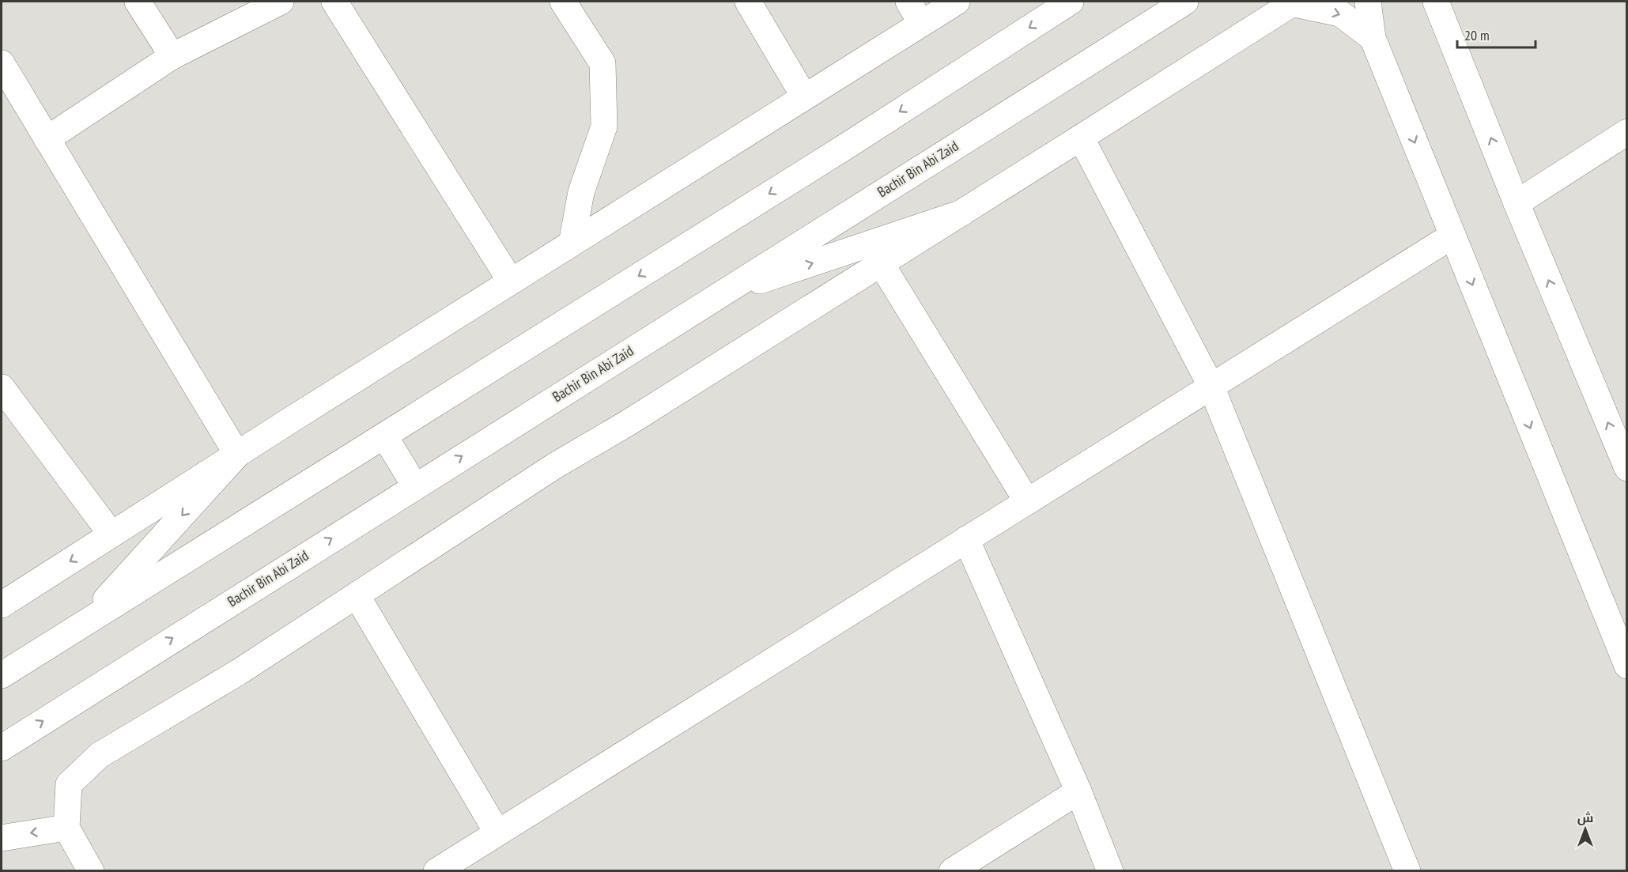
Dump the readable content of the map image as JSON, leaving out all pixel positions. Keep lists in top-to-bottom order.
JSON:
{
  "streets": {
    "street": ["Bachir Bin Abi Zaid"]
  },
  "scale_bar": "20 m",
  "north": "top"
}
